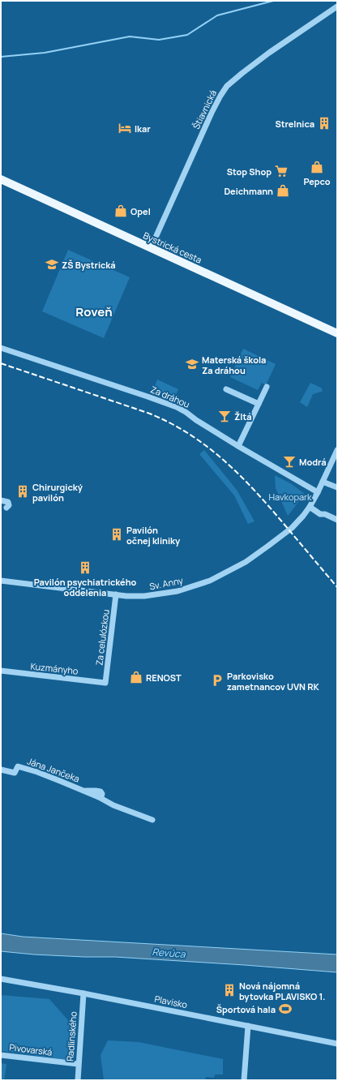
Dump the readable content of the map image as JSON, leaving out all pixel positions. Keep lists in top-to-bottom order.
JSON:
{
  "streets": {
    "main road": ["Bystrická cesta"],
    "street": [
      "Štiavnická",
      "Za dráhou",
      "Sv. Anny",
      "Za celulózkou",
      "Kuzmányho",
      "Jána Jančeka",
      "Plavisko",
      "Radlinského",
      "Pivovarská"
    ]
  },
  "crossings": [
    ["Štiavnická", "Bystrická cesta"],
    ["Sv. Anny", "Za celulózkou"],
    ["Za celulózkou", "Kuzmányho"],
    ["Plavisko", "Radlinského"],
    ["Radlinského", "Pivovarská"]
  ],
  "districts": ["Roveň"],
  "water": ["Revúca"],
  "parks": ["Havkopark"],
  "places": {
    "building": [
      "Strelnica",
      "Chirurgický pavilón",
      "Pavilón očnej kliniky",
      "Pavilón psychiatrického oddelenia",
      "Nová nájomná bytovka PLAVISKO 1."
    ],
    "hotel": ["Ikar"],
    "shop": [
      "Pepco",
      "Deichmann",
      "Opel",
      "RENOST"
    ],
    "supermarket": ["Stop Shop"],
    "school or university": ["ZŠ Bystrická", "Materská škola Za dráhou"],
    "bar": ["Žltá", "Modrá"],
    "parking": ["Parkovisko zametnancov UVN RK"],
    "sports": ["Športová hala"]
  }
}
